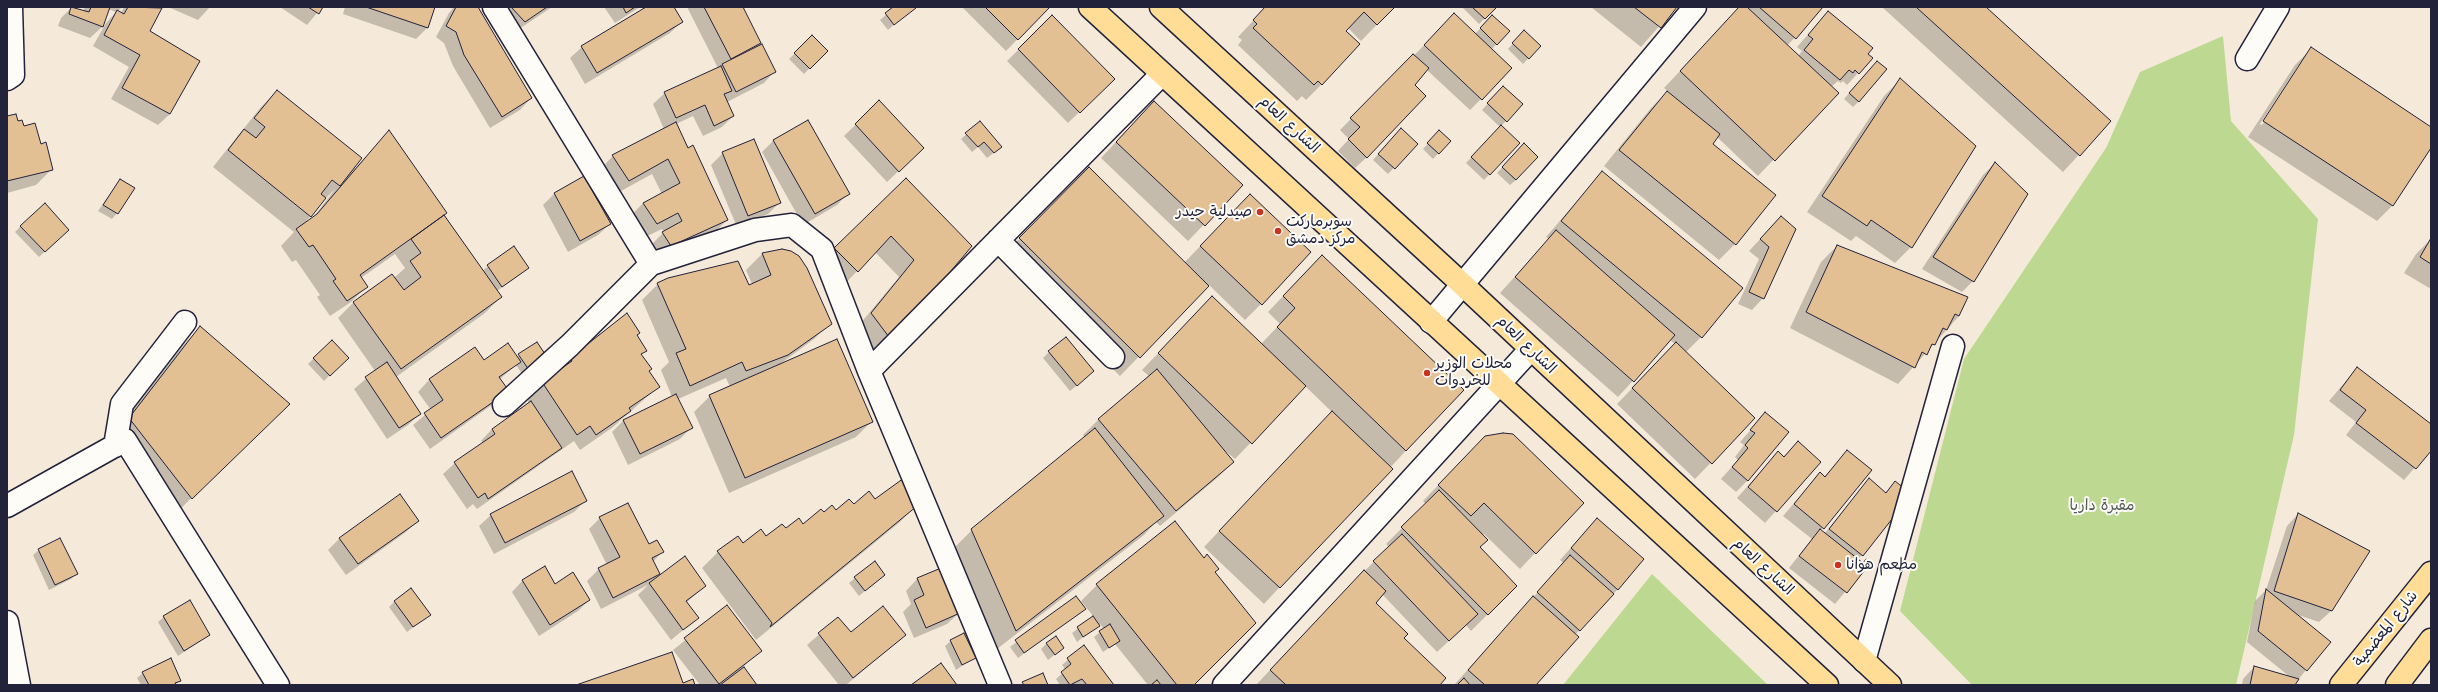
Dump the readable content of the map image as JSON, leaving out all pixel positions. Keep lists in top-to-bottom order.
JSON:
{
  "streets": {
    "main road": ["الشارع العام", "شارع المعضمية"]
  },
  "parks": ["مقبرة داريا"],
  "places": [
    "صيدلية حيدر",
    "سوبرماركت مركز دمشق",
    "محلات الوزير للخردوات",
    "مطعم هوانا"
  ]
}
